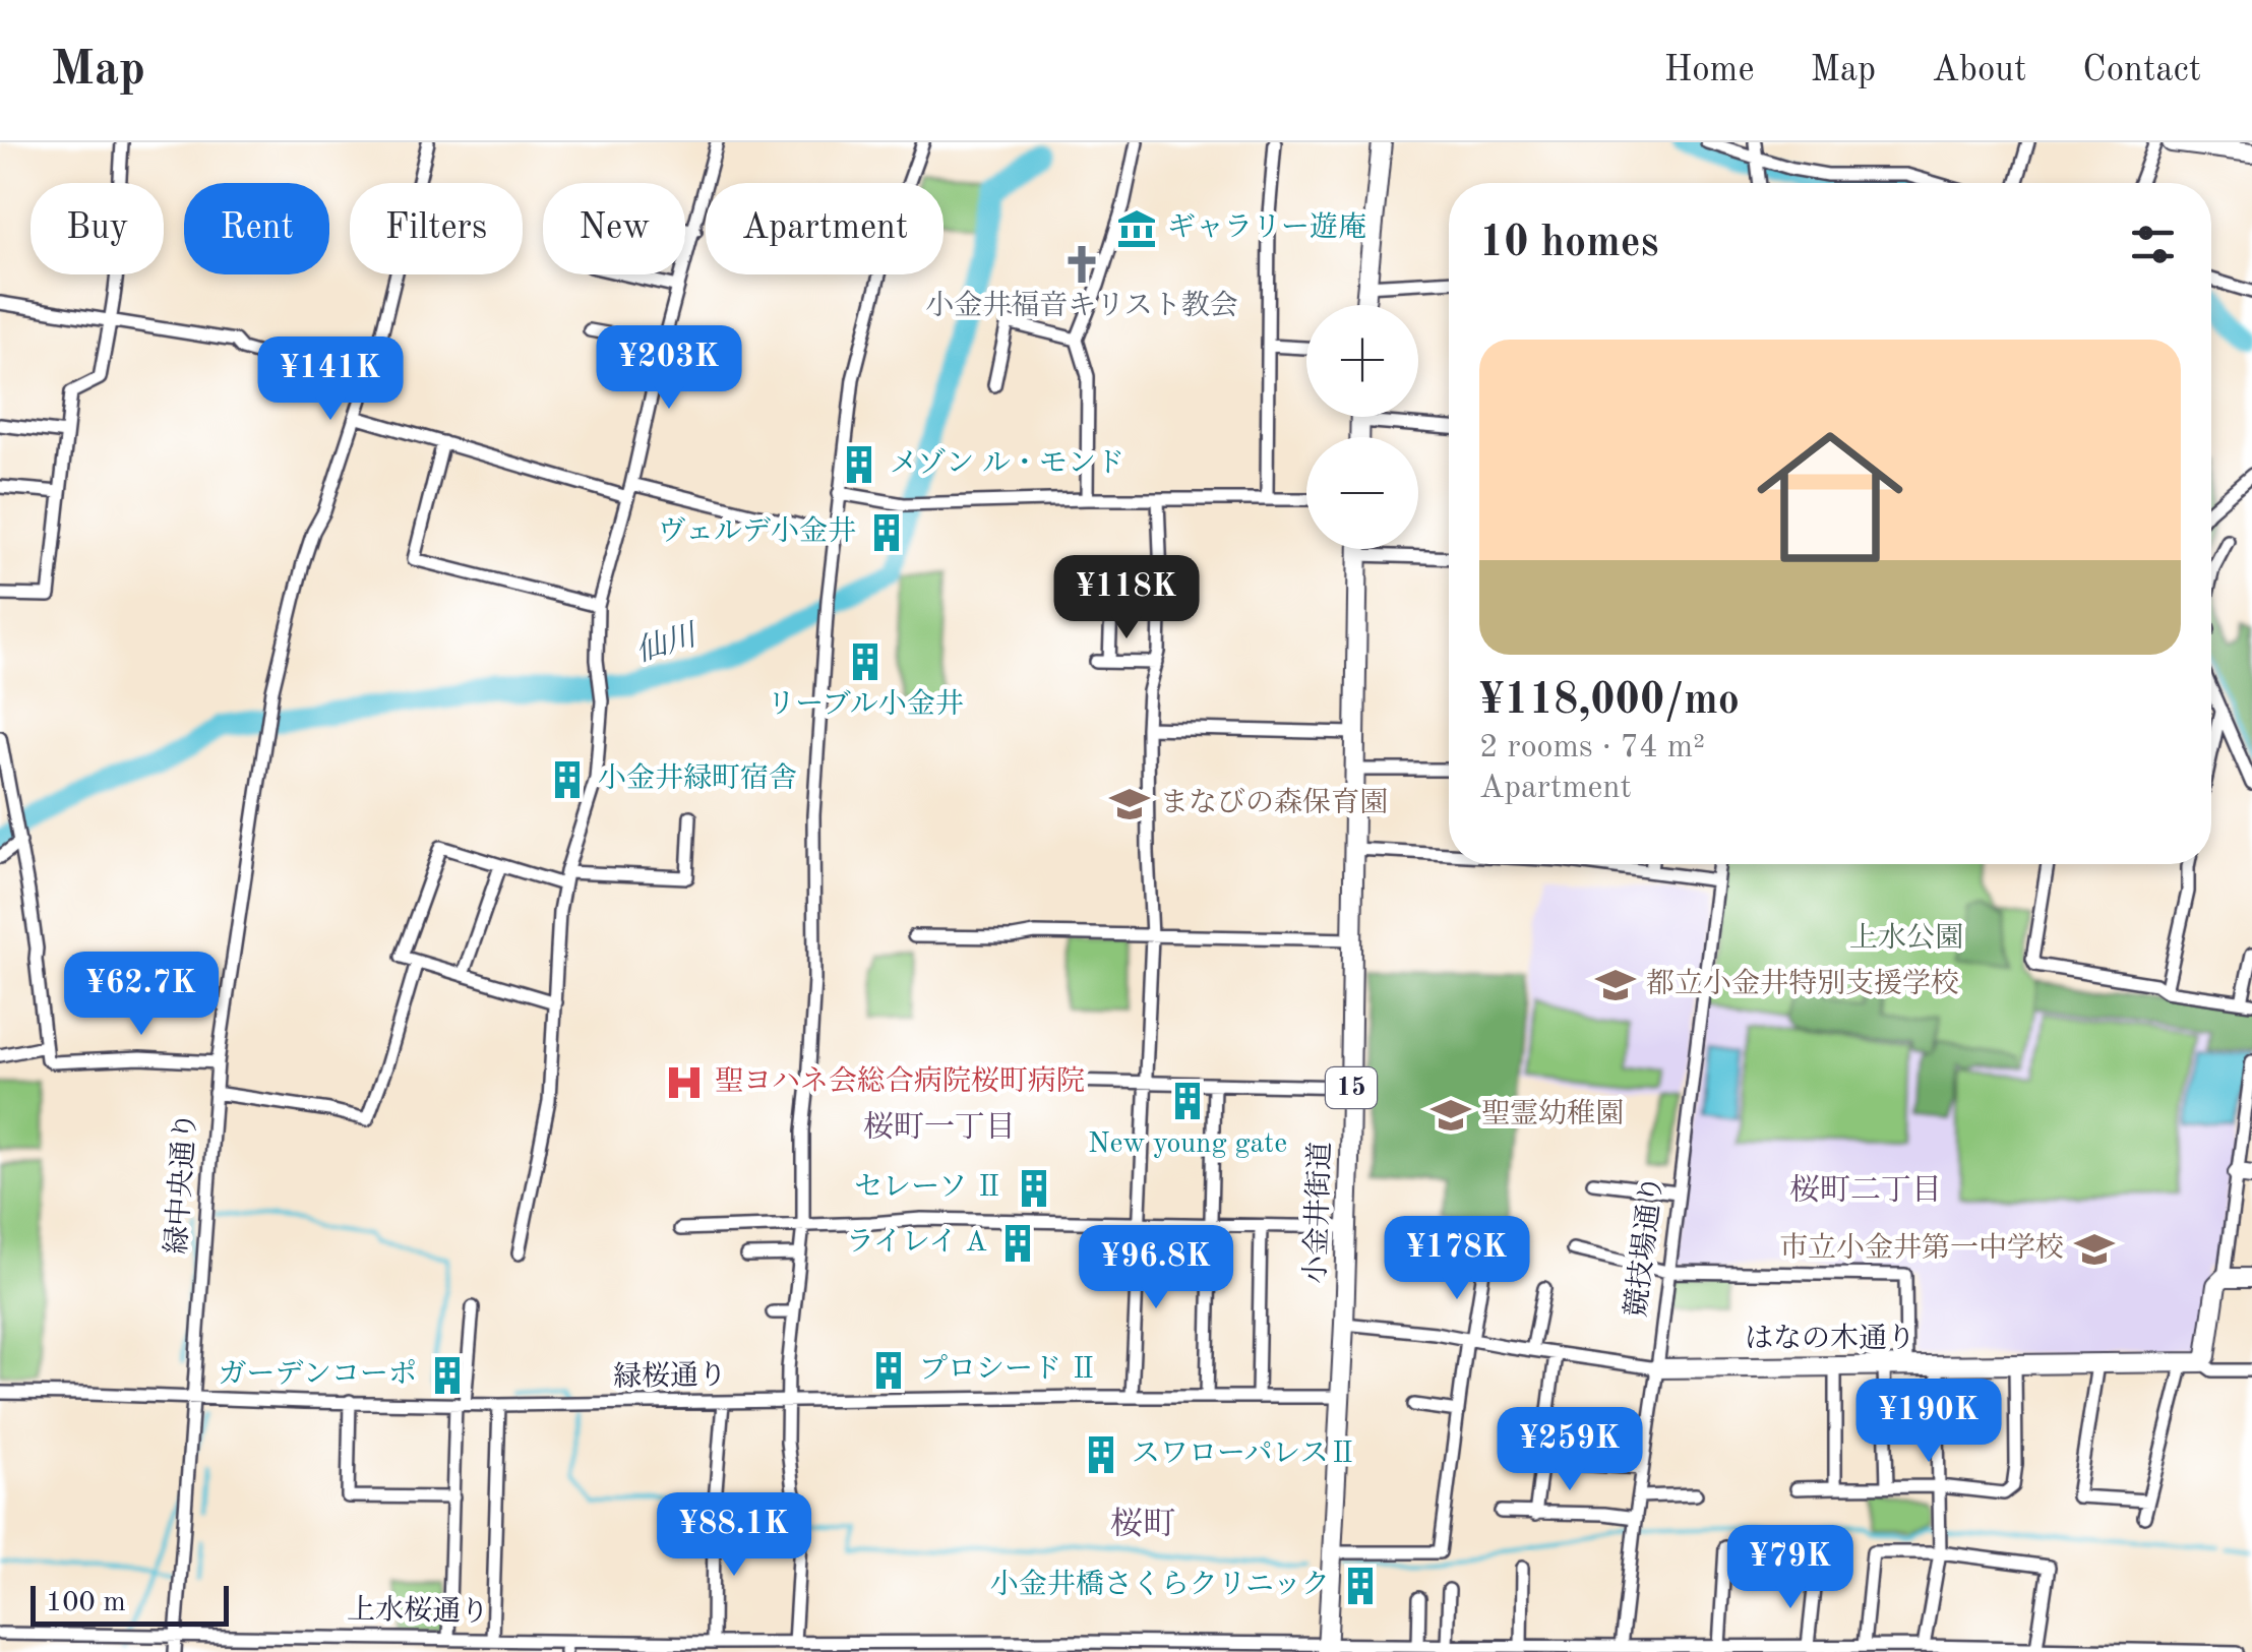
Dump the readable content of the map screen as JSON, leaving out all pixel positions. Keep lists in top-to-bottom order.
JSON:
{
  "streets": {
    "main road": ["15", "小金井街道", "はなの木通り"],
    "street": [
      "緑中央通り",
      "競技場通り",
      "緑桜通り",
      "上水桜通り"
    ]
  },
  "crossings": [
    ["緑中央通り", "緑桜通り"],
    ["緑中央通り", "上水桜通り"],
    ["小金井街道", "はなの木通り"],
    ["小金井街道", "緑桜通り"],
    ["小金井街道", "上水桜通り"],
    ["競技場通り", "はなの木通り"],
    ["競技場通り", "上水桜通り"]
  ],
  "districts": ["桜町一丁目", "桜町二丁目", "桜町"],
  "water": ["仙川"],
  "parks": ["上水公園"],
  "places": {
    "museum": ["ギャラリー遊庵"],
    "church": ["小金井福音キリスト教会"],
    "building": [
      "メゾン ル・モンド",
      "ヴェルデ小金井",
      "リーブル小金井",
      "小金井緑町宿舎",
      "New young gate",
      "セレーソ Ⅱ",
      "ライレイ A",
      "プロシード Ⅱ",
      "ガーデンコーポ",
      "スワローパレスⅡ",
      "小金井橋さくらクリニック"
    ],
    "school or university": [
      "まなびの森保育園",
      "都立小金井特別支援学校",
      "聖霊幼稚園",
      "市立小金井第一中学校"
    ],
    "hospital": ["聖ヨハネ会総合病院桜町病院"]
  },
  "scale_bar": "100 m",
  "page": {
    "header": "Map",
    "nav": [
      "Home",
      "Map",
      "About",
      "Contact"
    ],
    "chip": [
      "Buy",
      "Rent",
      "Filters",
      "New",
      "Apartment"
    ],
    "heading": "10 homes",
    "map_buttons": ["+", "−"],
    "list": [
      {
        "name": "¥118,000/mo",
        "note": "2 rooms · 74 m² · Apartment"
      }
    ],
    "price": [
      "¥203K",
      "¥141K",
      "¥118K",
      "¥62.7K",
      "¥178K",
      "¥96.8K",
      "¥190K",
      "¥259K",
      "¥88.1K",
      "¥79K"
    ],
    "scale": "100 m"
  }
}
